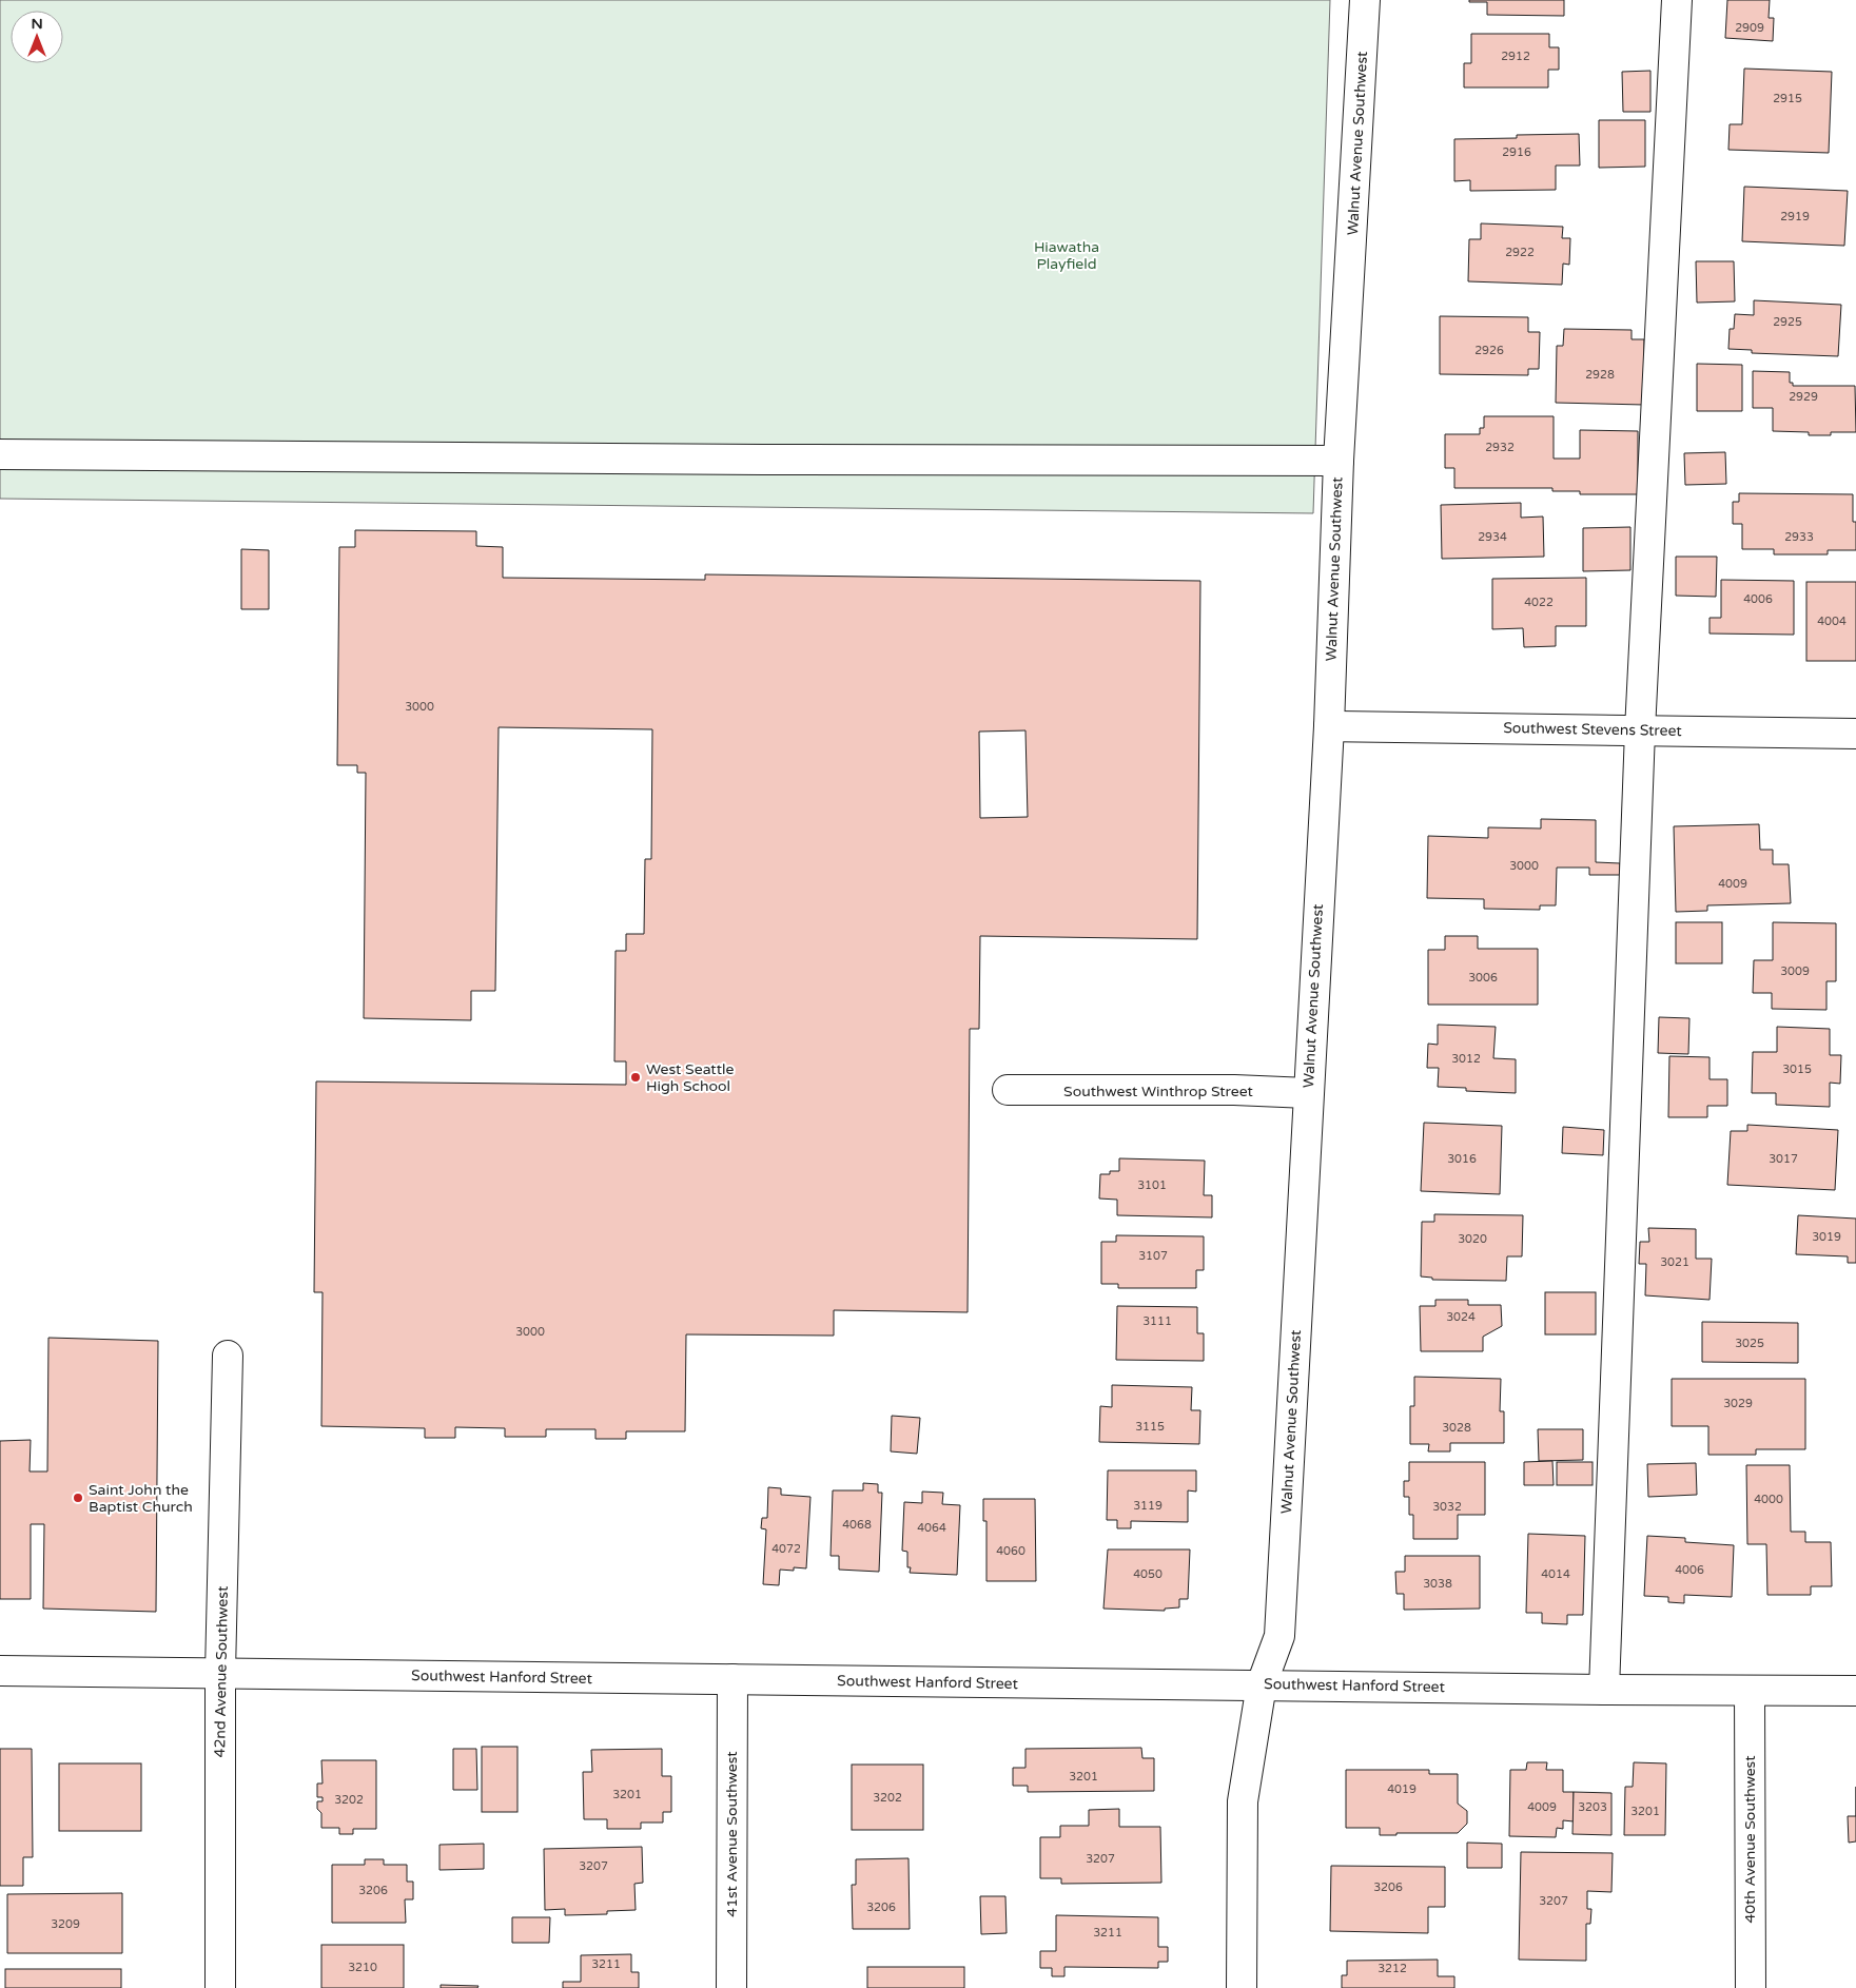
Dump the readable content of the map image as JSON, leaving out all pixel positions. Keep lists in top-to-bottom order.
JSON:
{
  "streets": {
    "street": [
      "Walnut Avenue Southwest",
      "Southwest Stevens Street",
      "Southwest Winthrop Street",
      "42nd Avenue Southwest",
      "Southwest Hanford Street",
      "41st Avenue Southwest",
      "40th Avenue Southwest"
    ]
  },
  "crossings": [
    ["Walnut Avenue Southwest", "Southwest Stevens Street"],
    ["Walnut Avenue Southwest", "Southwest Winthrop Street"],
    ["Walnut Avenue Southwest", "Southwest Hanford Street"],
    ["42nd Avenue Southwest", "Southwest Hanford Street"],
    ["Southwest Hanford Street", "41st Avenue Southwest"],
    ["Southwest Hanford Street", "40th Avenue Southwest"]
  ],
  "parks": ["Hiawatha Playfield"],
  "places": ["West Seattle High School", "Saint John the Baptist Church"],
  "house_numbers": [
    "2909",
    "2912",
    "2915",
    "2916",
    "2919",
    "2922",
    "2925",
    "2926",
    "2928",
    "2929",
    "2932",
    "2934",
    "2933",
    "4006",
    "4022",
    "4004",
    "3000",
    "3000",
    "4009",
    "3009",
    "3006",
    "3012",
    "3015",
    "3016",
    "3017",
    "3101",
    "3019",
    "3020",
    "3107",
    "3021",
    "3024",
    "3111",
    "3000",
    "3025",
    "3029",
    "3115",
    "3028",
    "4000",
    "3119",
    "3032",
    "4068",
    "4064",
    "4072",
    "4060",
    "4006",
    "4050",
    "4014",
    "3038",
    "3201",
    "4019",
    "3201",
    "3202",
    "3202",
    "4009",
    "3203",
    "3201",
    "3207",
    "3207",
    "3206",
    "3206",
    "3207",
    "3206",
    "3209",
    "3211",
    "3211",
    "3210",
    "3212"
  ],
  "north": "top"
}
